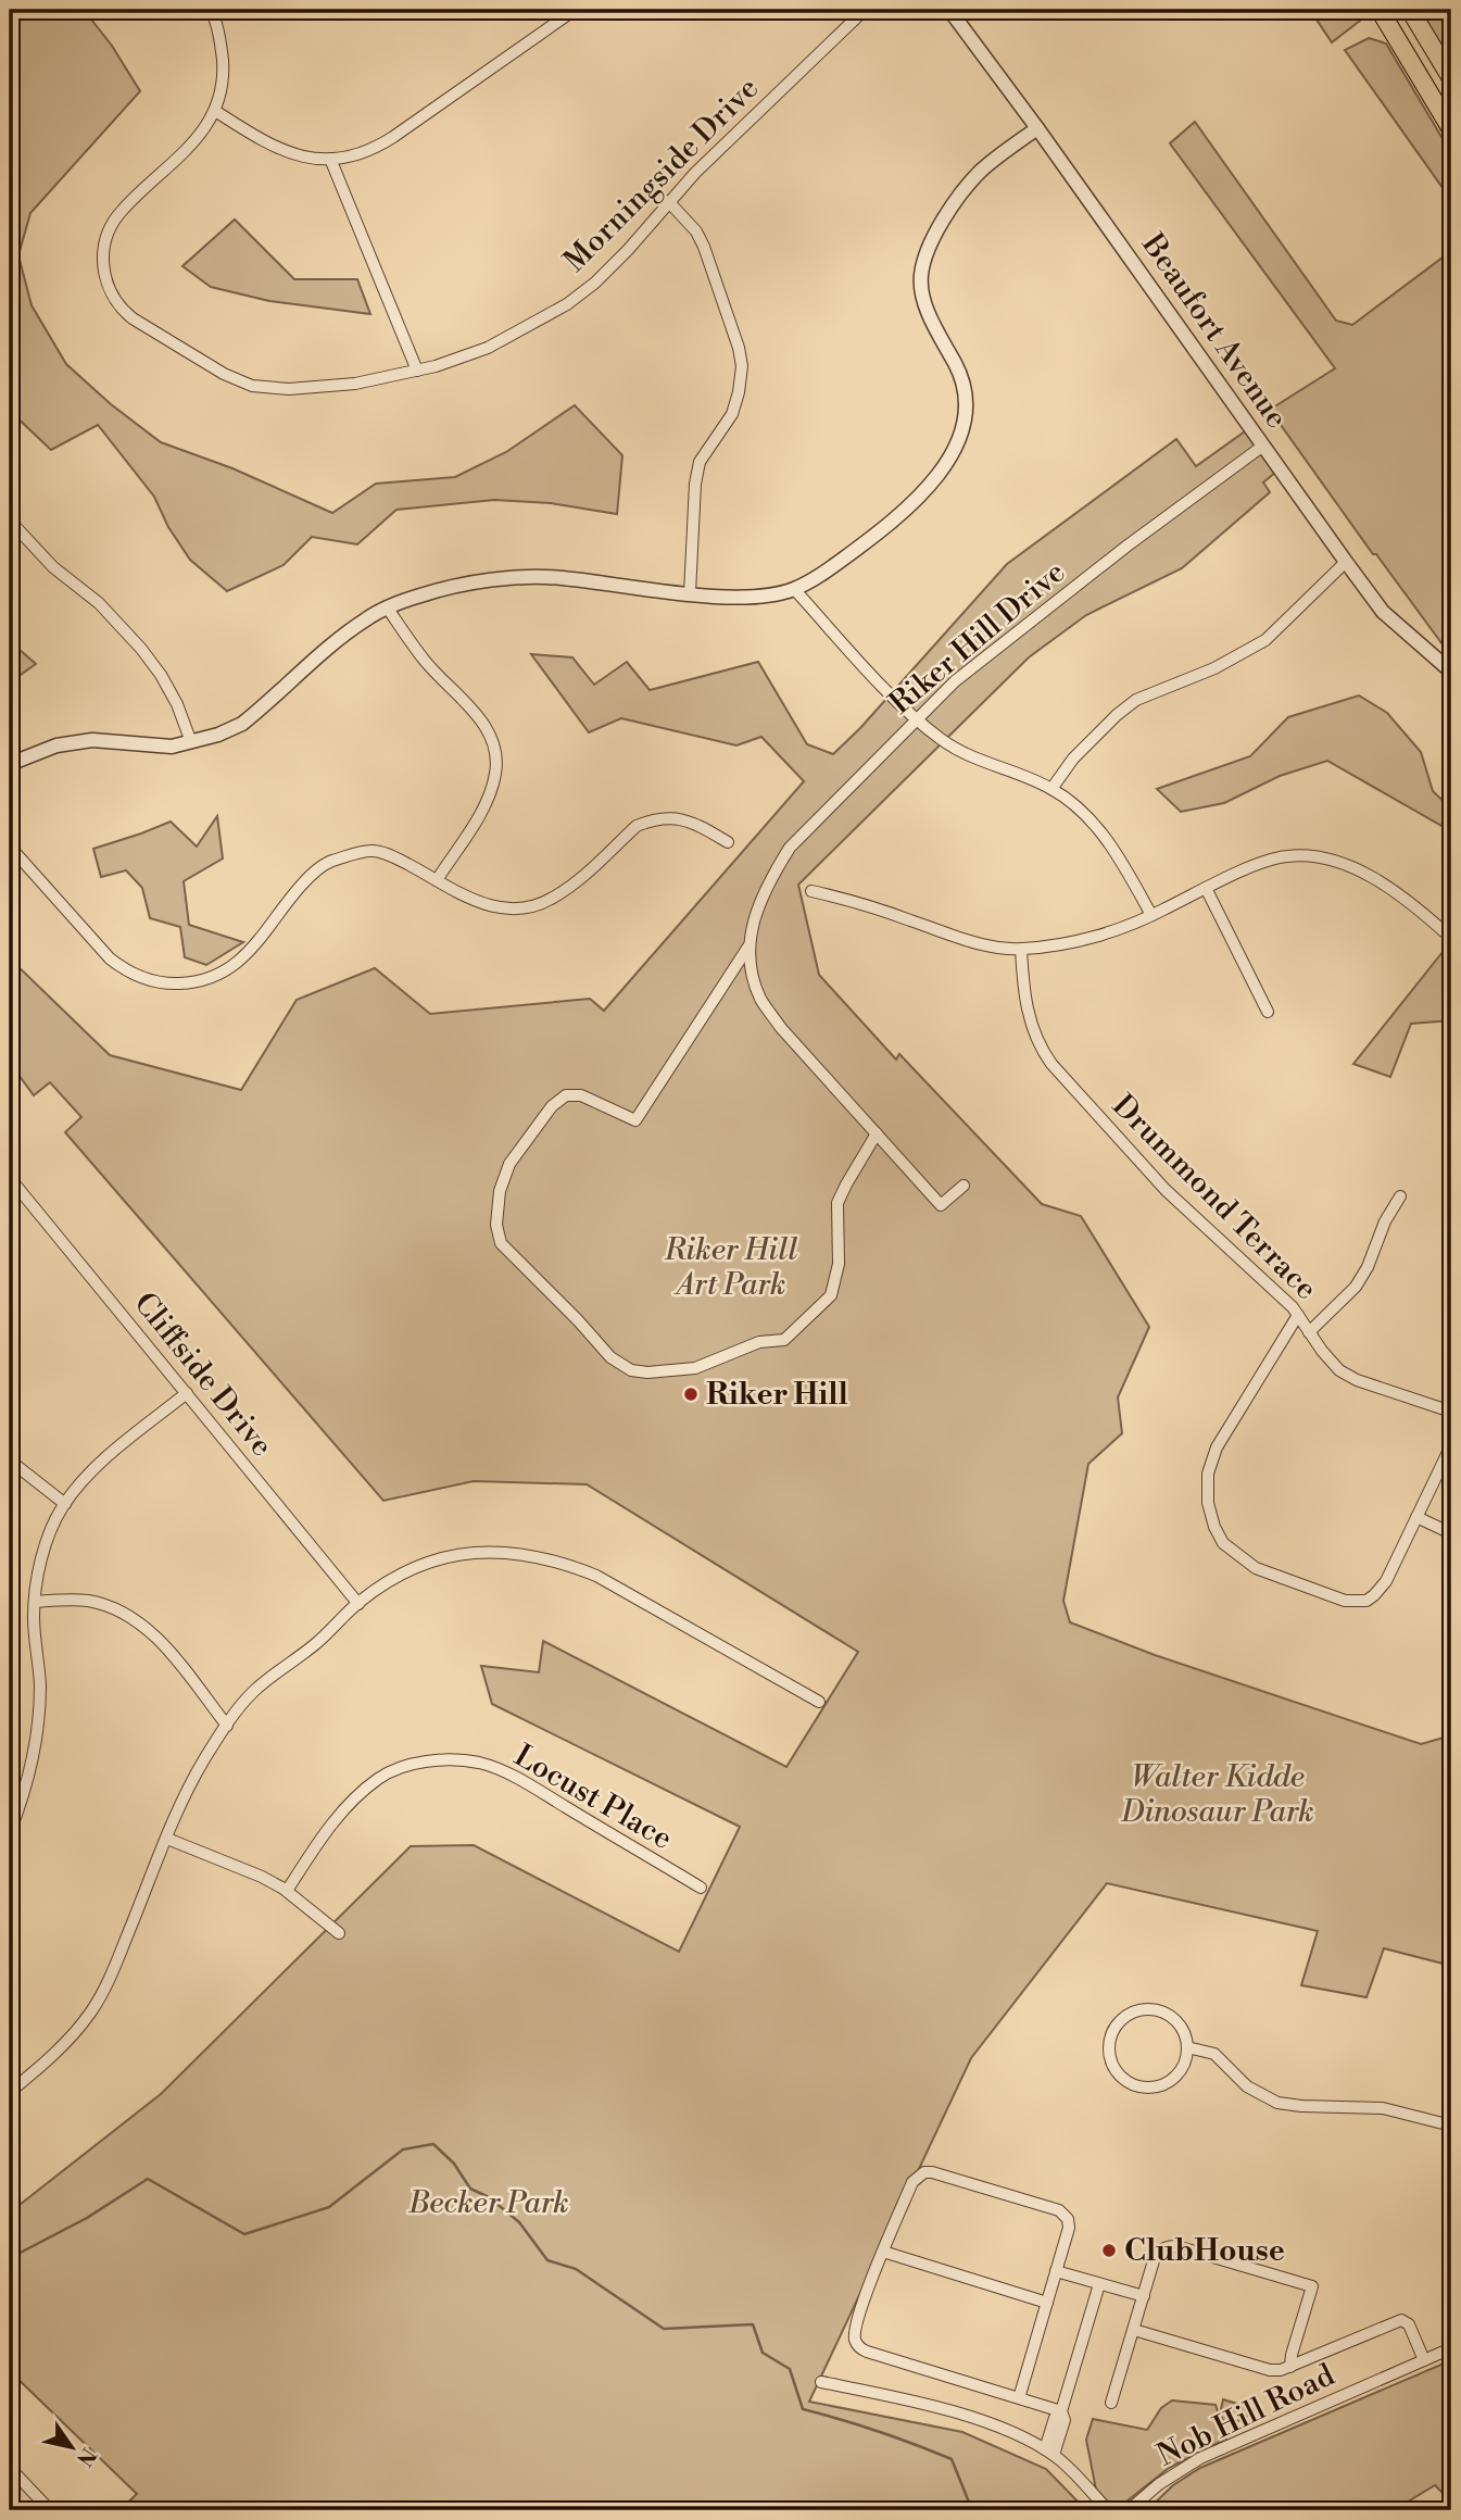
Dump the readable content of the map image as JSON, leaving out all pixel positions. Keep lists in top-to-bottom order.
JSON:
{
  "streets": {
    "street": [
      "Morningside Drive",
      "Beaufort Avenue",
      "Riker Hill Drive",
      "Drummond Terrace",
      "Cliffside Drive",
      "Locust Place",
      "Nob Hill Road"
    ]
  },
  "crossings": [
    ["Beaufort Avenue", "Riker Hill Drive"]
  ],
  "parks": ["Riker Hill Art Park", "Walter Kidde Dinosaur Park", "Becker Park"],
  "places": ["Riker Hill", "ClubHouse"],
  "north": "bottom right"
}
